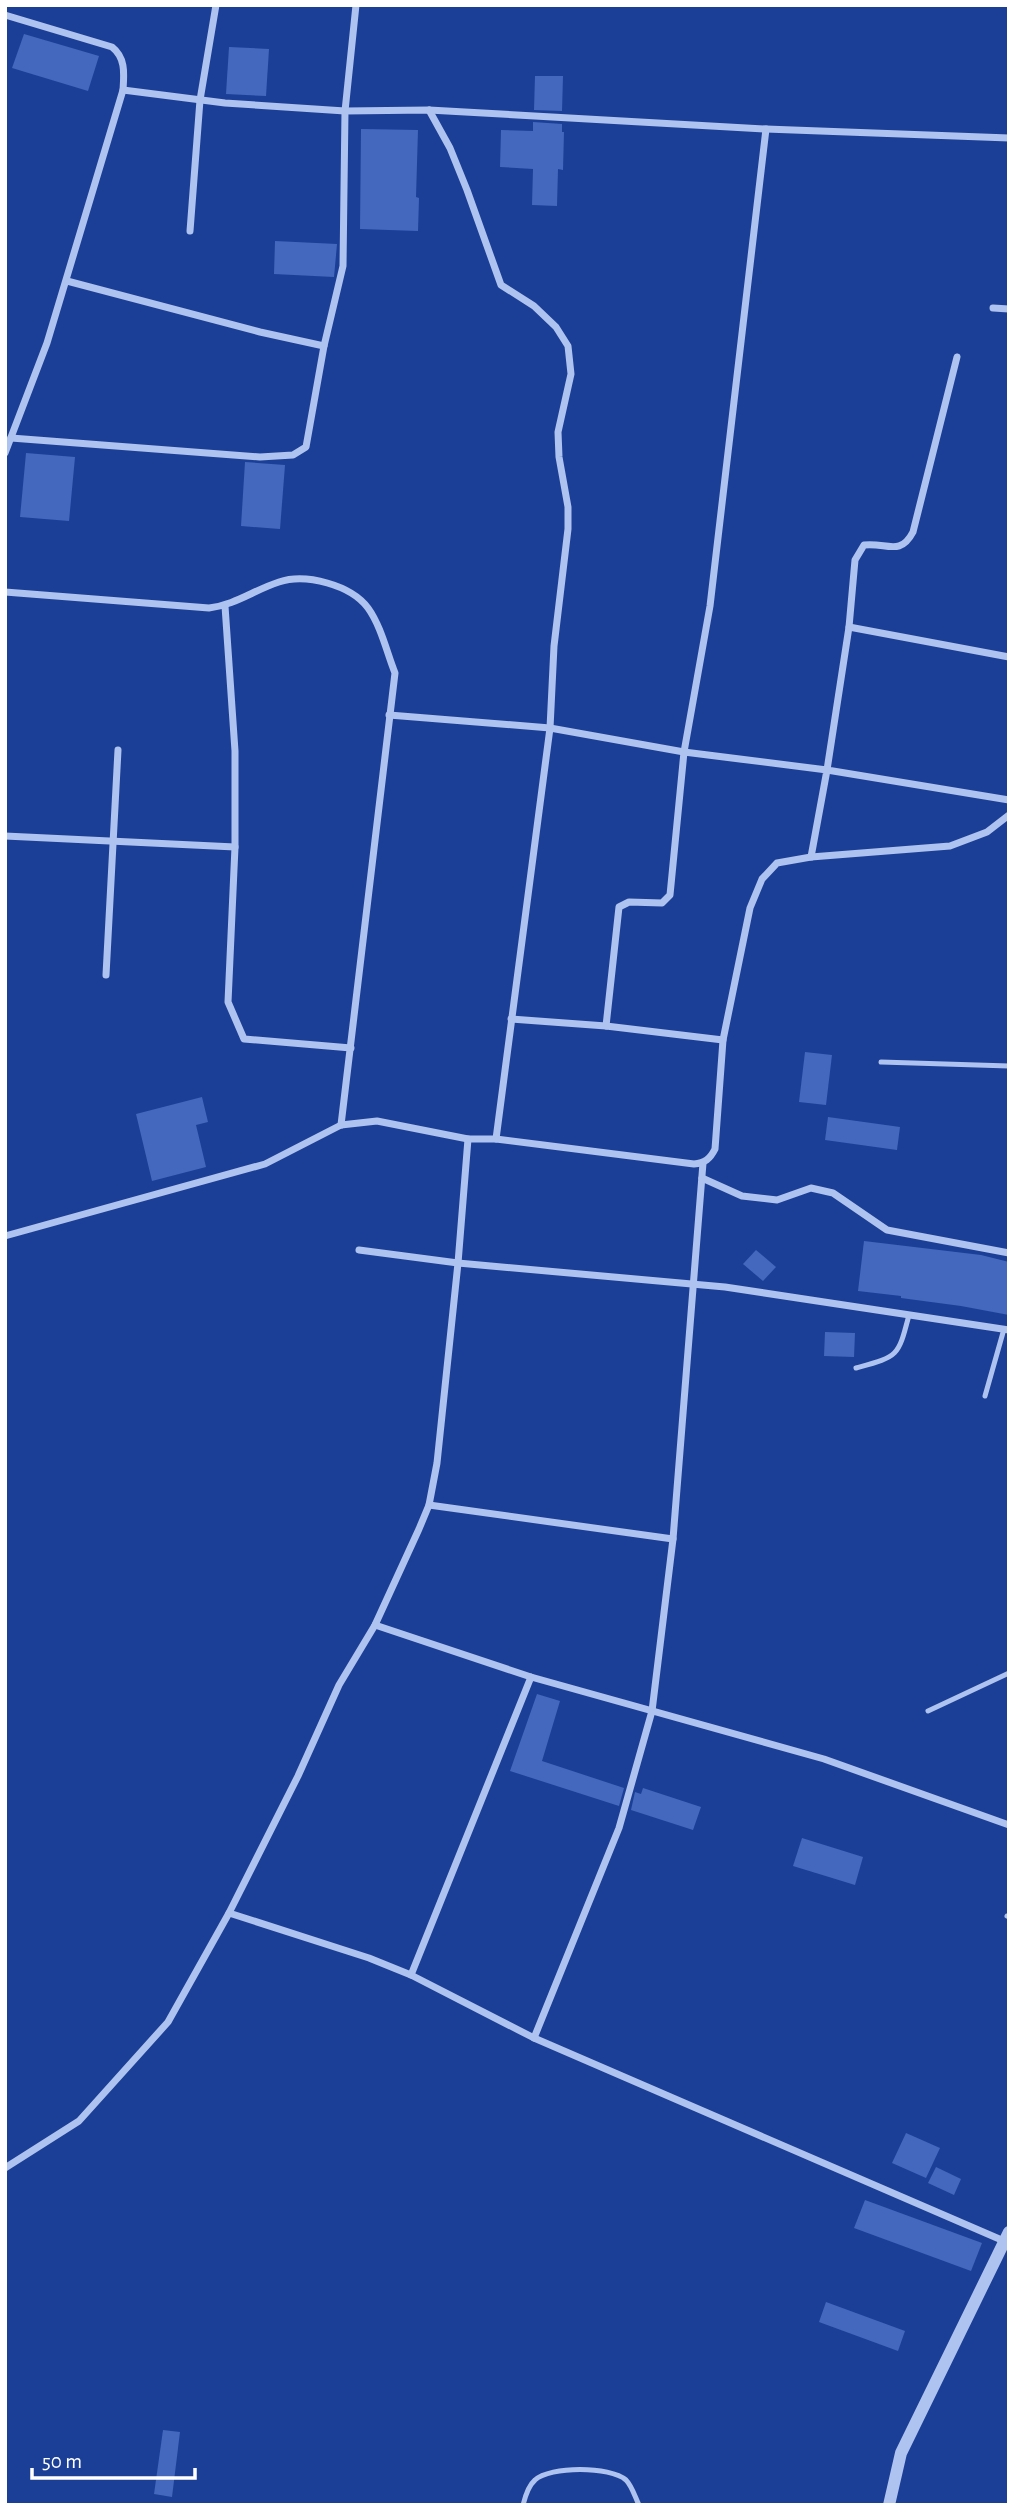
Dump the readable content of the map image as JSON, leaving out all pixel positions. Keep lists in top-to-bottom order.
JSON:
{
  "scale_bar": "50 m"
}
